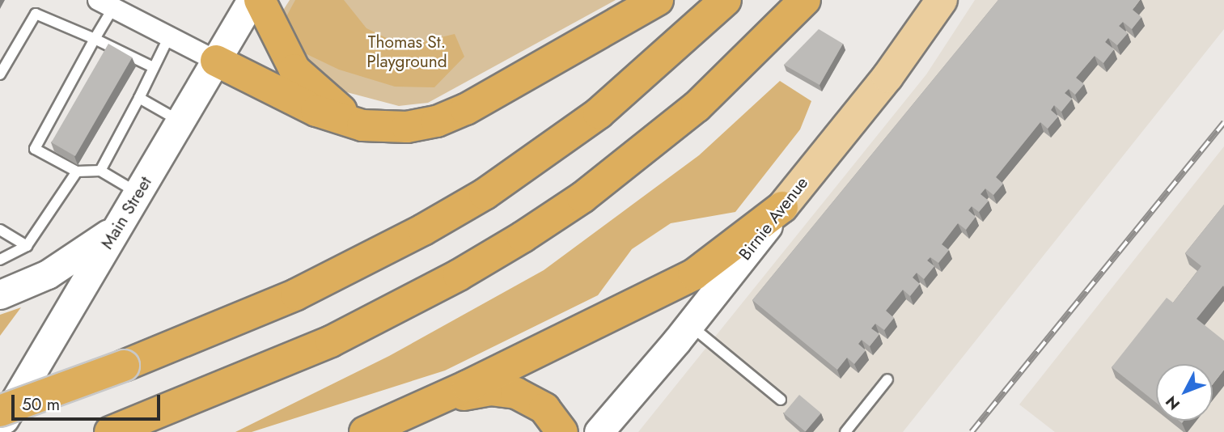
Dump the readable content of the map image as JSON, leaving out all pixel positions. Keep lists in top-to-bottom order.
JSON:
{
  "streets": {
    "main road": ["Main Street", "Birnie Avenue"]
  },
  "parks": ["Thomas St. Playground"],
  "scale_bar": "50 m",
  "north": "bottom left"
}
